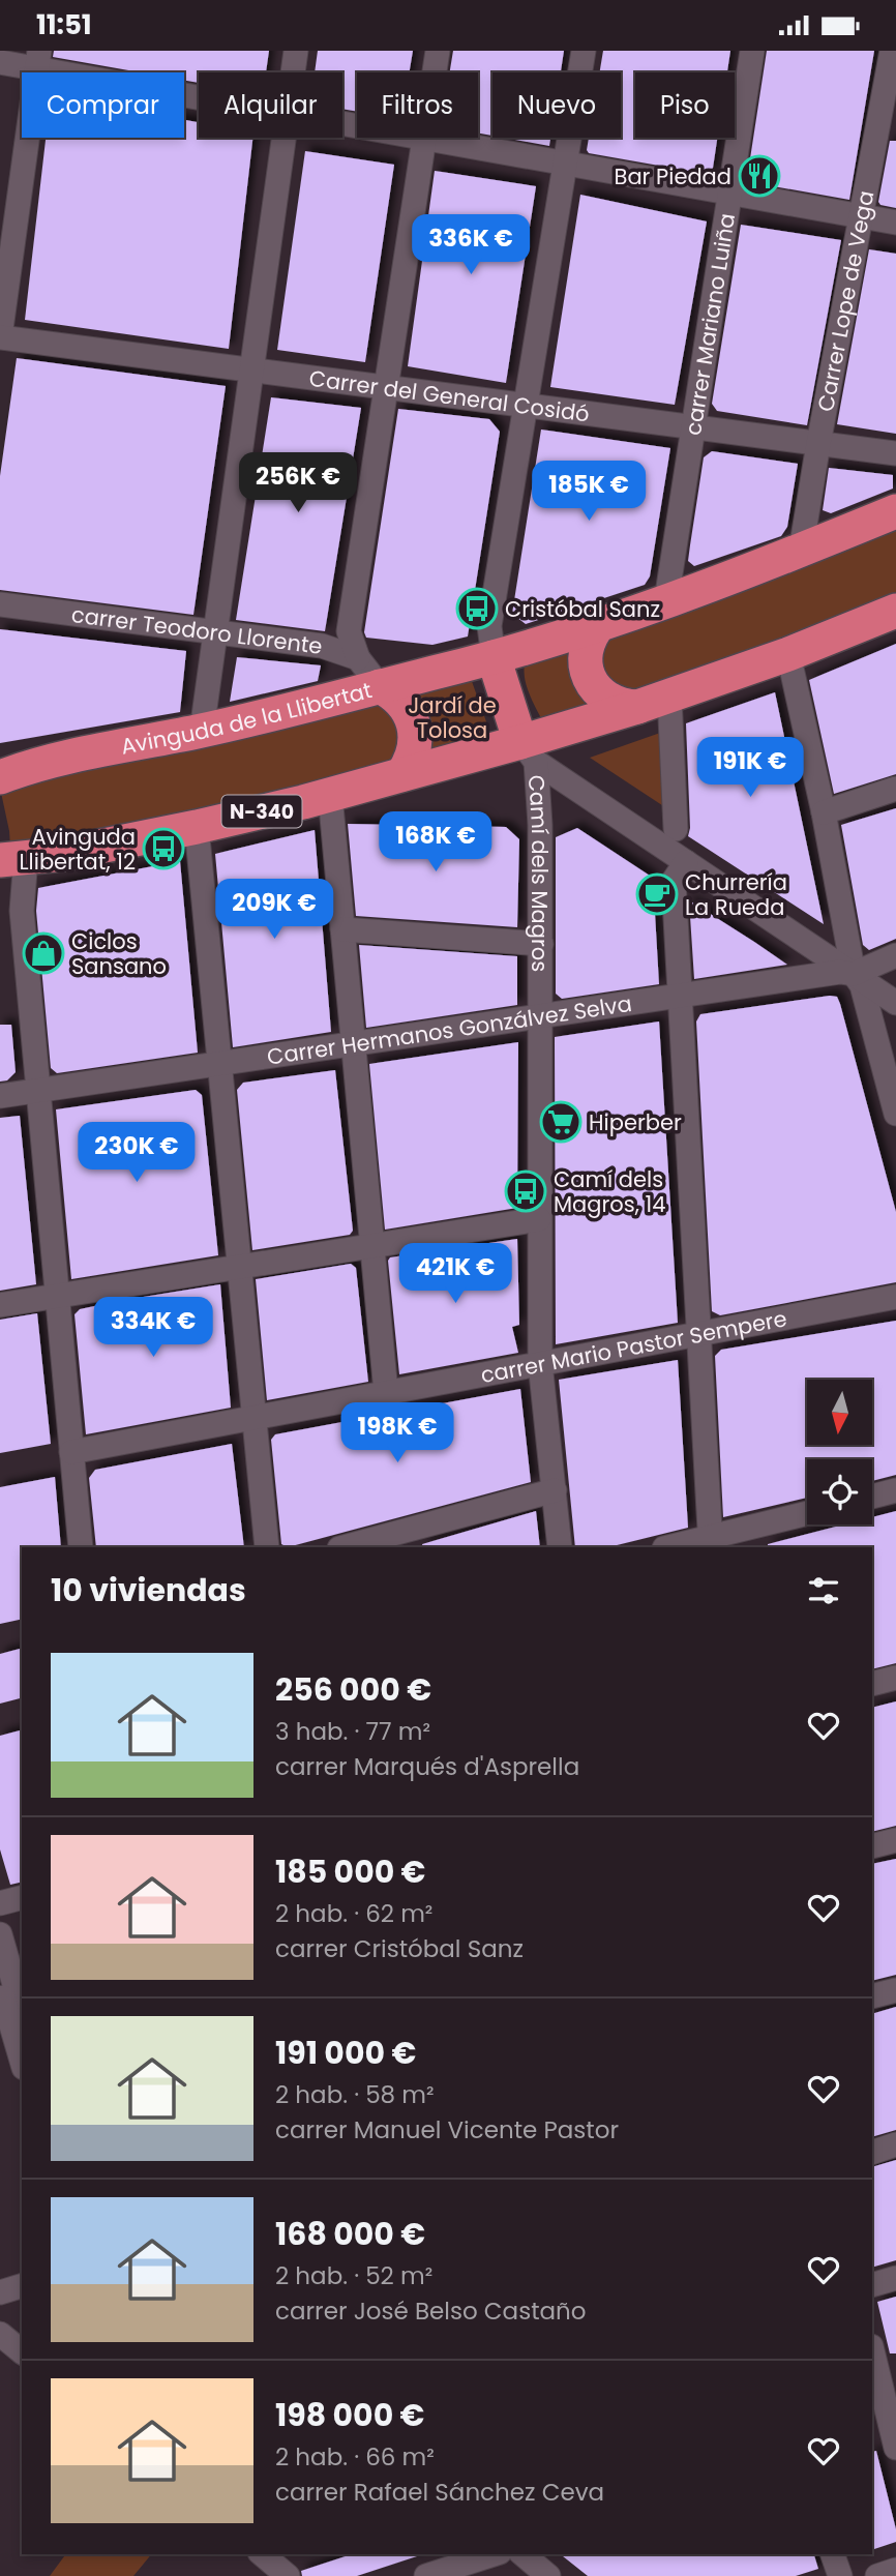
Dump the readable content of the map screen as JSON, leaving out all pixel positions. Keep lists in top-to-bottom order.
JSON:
{
  "streets": {
    "highway": ["Avinguda de la Llibertat", "N-340"],
    "street": [
      "Carrer Lope de Vega",
      "carrer Mariano Luiña",
      "Carrer del General Cosidó",
      "carrer Teodoro Llorente",
      "Camí dels Magros",
      "Carrer Hermanos Gonzálvez Selva",
      "carrer Mario Pastor Sempere"
    ]
  },
  "crossings": [
    ["Carrer Lope de Vega", "Carrer del General Cosidó"],
    ["Carrer Lope de Vega", "Avinguda de la Llibertat"],
    ["carrer Mariano Luiña", "Carrer del General Cosidó"],
    ["carrer Mariano Luiña", "Avinguda de la Llibertat"],
    ["N-340", "Camí dels Magros"],
    ["Camí dels Magros", "Carrer Hermanos Gonzálvez Selva"],
    ["Camí dels Magros", "carrer Mario Pastor Sempere"]
  ],
  "parks": ["Jardí de Tolosa"],
  "places": {
    "restaurant": ["Bar Piedad"],
    "bus stop": ["Cristóbal Sanz", "Avinguda Llibertat, 12", "Camí dels Magros, 14"],
    "cafe": ["Churrería La Rueda"],
    "shop": ["Ciclos Sansano"],
    "supermarket": ["Hiperber"]
  },
  "north": "bottom",
  "page": {
    "status": "11:51",
    "chip": [
      "Comprar",
      "Alquilar",
      "Filtros",
      "Nuevo",
      "Piso"
    ],
    "price": [
      "336K €",
      "256K €",
      "185K €",
      "191K €",
      "168K €",
      "209K €",
      "230K €",
      "421K €",
      "334K €",
      "198K €"
    ],
    "heading": "10 viviendas",
    "list": [
      {
        "name": "256 000 €",
        "note": "3 hab. · 77 m² · carrer Marqués d'Asprella"
      },
      {
        "name": "185 000 €",
        "note": "2 hab. · 62 m² · carrer Cristóbal Sanz"
      },
      {
        "name": "191 000 €",
        "note": "2 hab. · 58 m² · carrer Manuel Vicente Pastor"
      },
      {
        "name": "168 000 €",
        "note": "2 hab. · 52 m² · carrer José Belso Castaño"
      },
      {
        "name": "198 000 €",
        "note": "2 hab. · 66 m² · carrer Rafael Sánchez Ceva"
      }
    ]
  }
}
